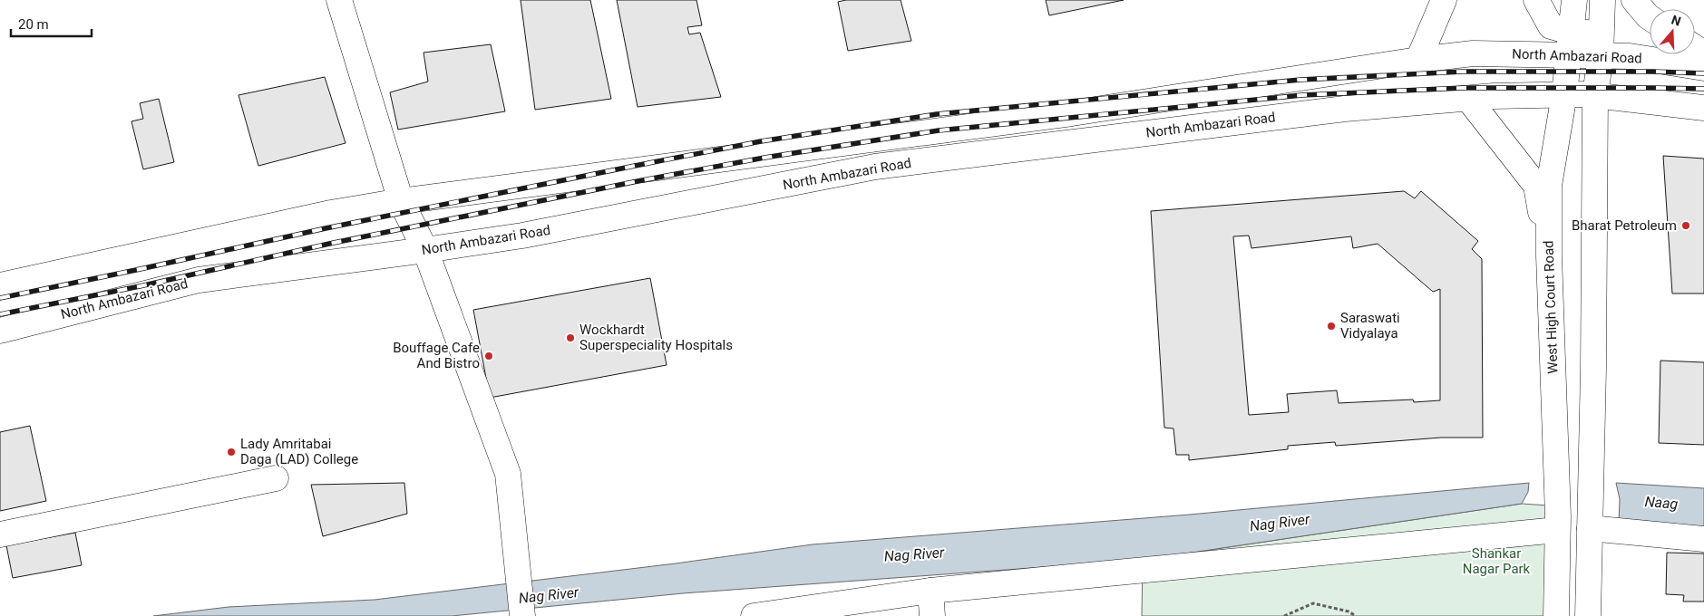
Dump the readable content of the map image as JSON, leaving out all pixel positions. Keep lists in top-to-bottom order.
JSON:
{
  "streets": {
    "main road": ["North Ambazari Road", "West High Court Road"]
  },
  "crossings": [
    ["North Ambazari Road", "West High Court Road"]
  ],
  "water": ["Naag", "Nag River"],
  "parks": ["Shankar Nagar Park"],
  "places": [
    "Bharat Petroleum",
    "Saraswati Vidyalaya",
    "Wockhardt Superspeciality Hospitals",
    "Bouffage Cafe And Bistro",
    "Lady Amritabai Daga (LAD) College"
  ],
  "scale_bar": "20 m",
  "north": "top"
}
